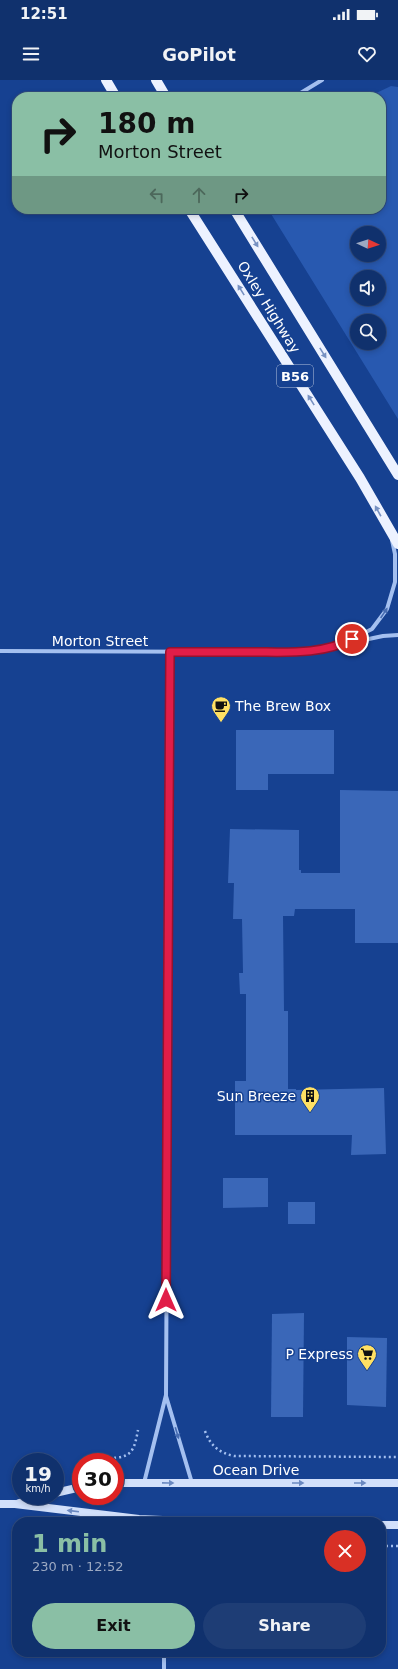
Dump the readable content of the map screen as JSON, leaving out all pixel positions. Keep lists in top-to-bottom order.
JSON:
{
  "streets": {
    "main road": ["Oxley Highway", "B56", "Ocean Drive"],
    "street": ["Morton Street"]
  },
  "crossings": [
    ["Oxley Highway", "Morton Street"]
  ],
  "one_way": ["Ocean Drive"],
  "places": {
    "cafe": ["The Brew Box"],
    "building": ["Sun Breeze"],
    "supermarket": ["P Express"]
  },
  "north": "right",
  "page": {
    "status": "12:51",
    "header": "GoPilot",
    "turn": ["180 m", "Morton Street"],
    "speed": "19 km/h",
    "limit": "30",
    "heading": ["1 min", "230 m · 12:52"],
    "buttons": ["Exit", "Share"]
  }
}
